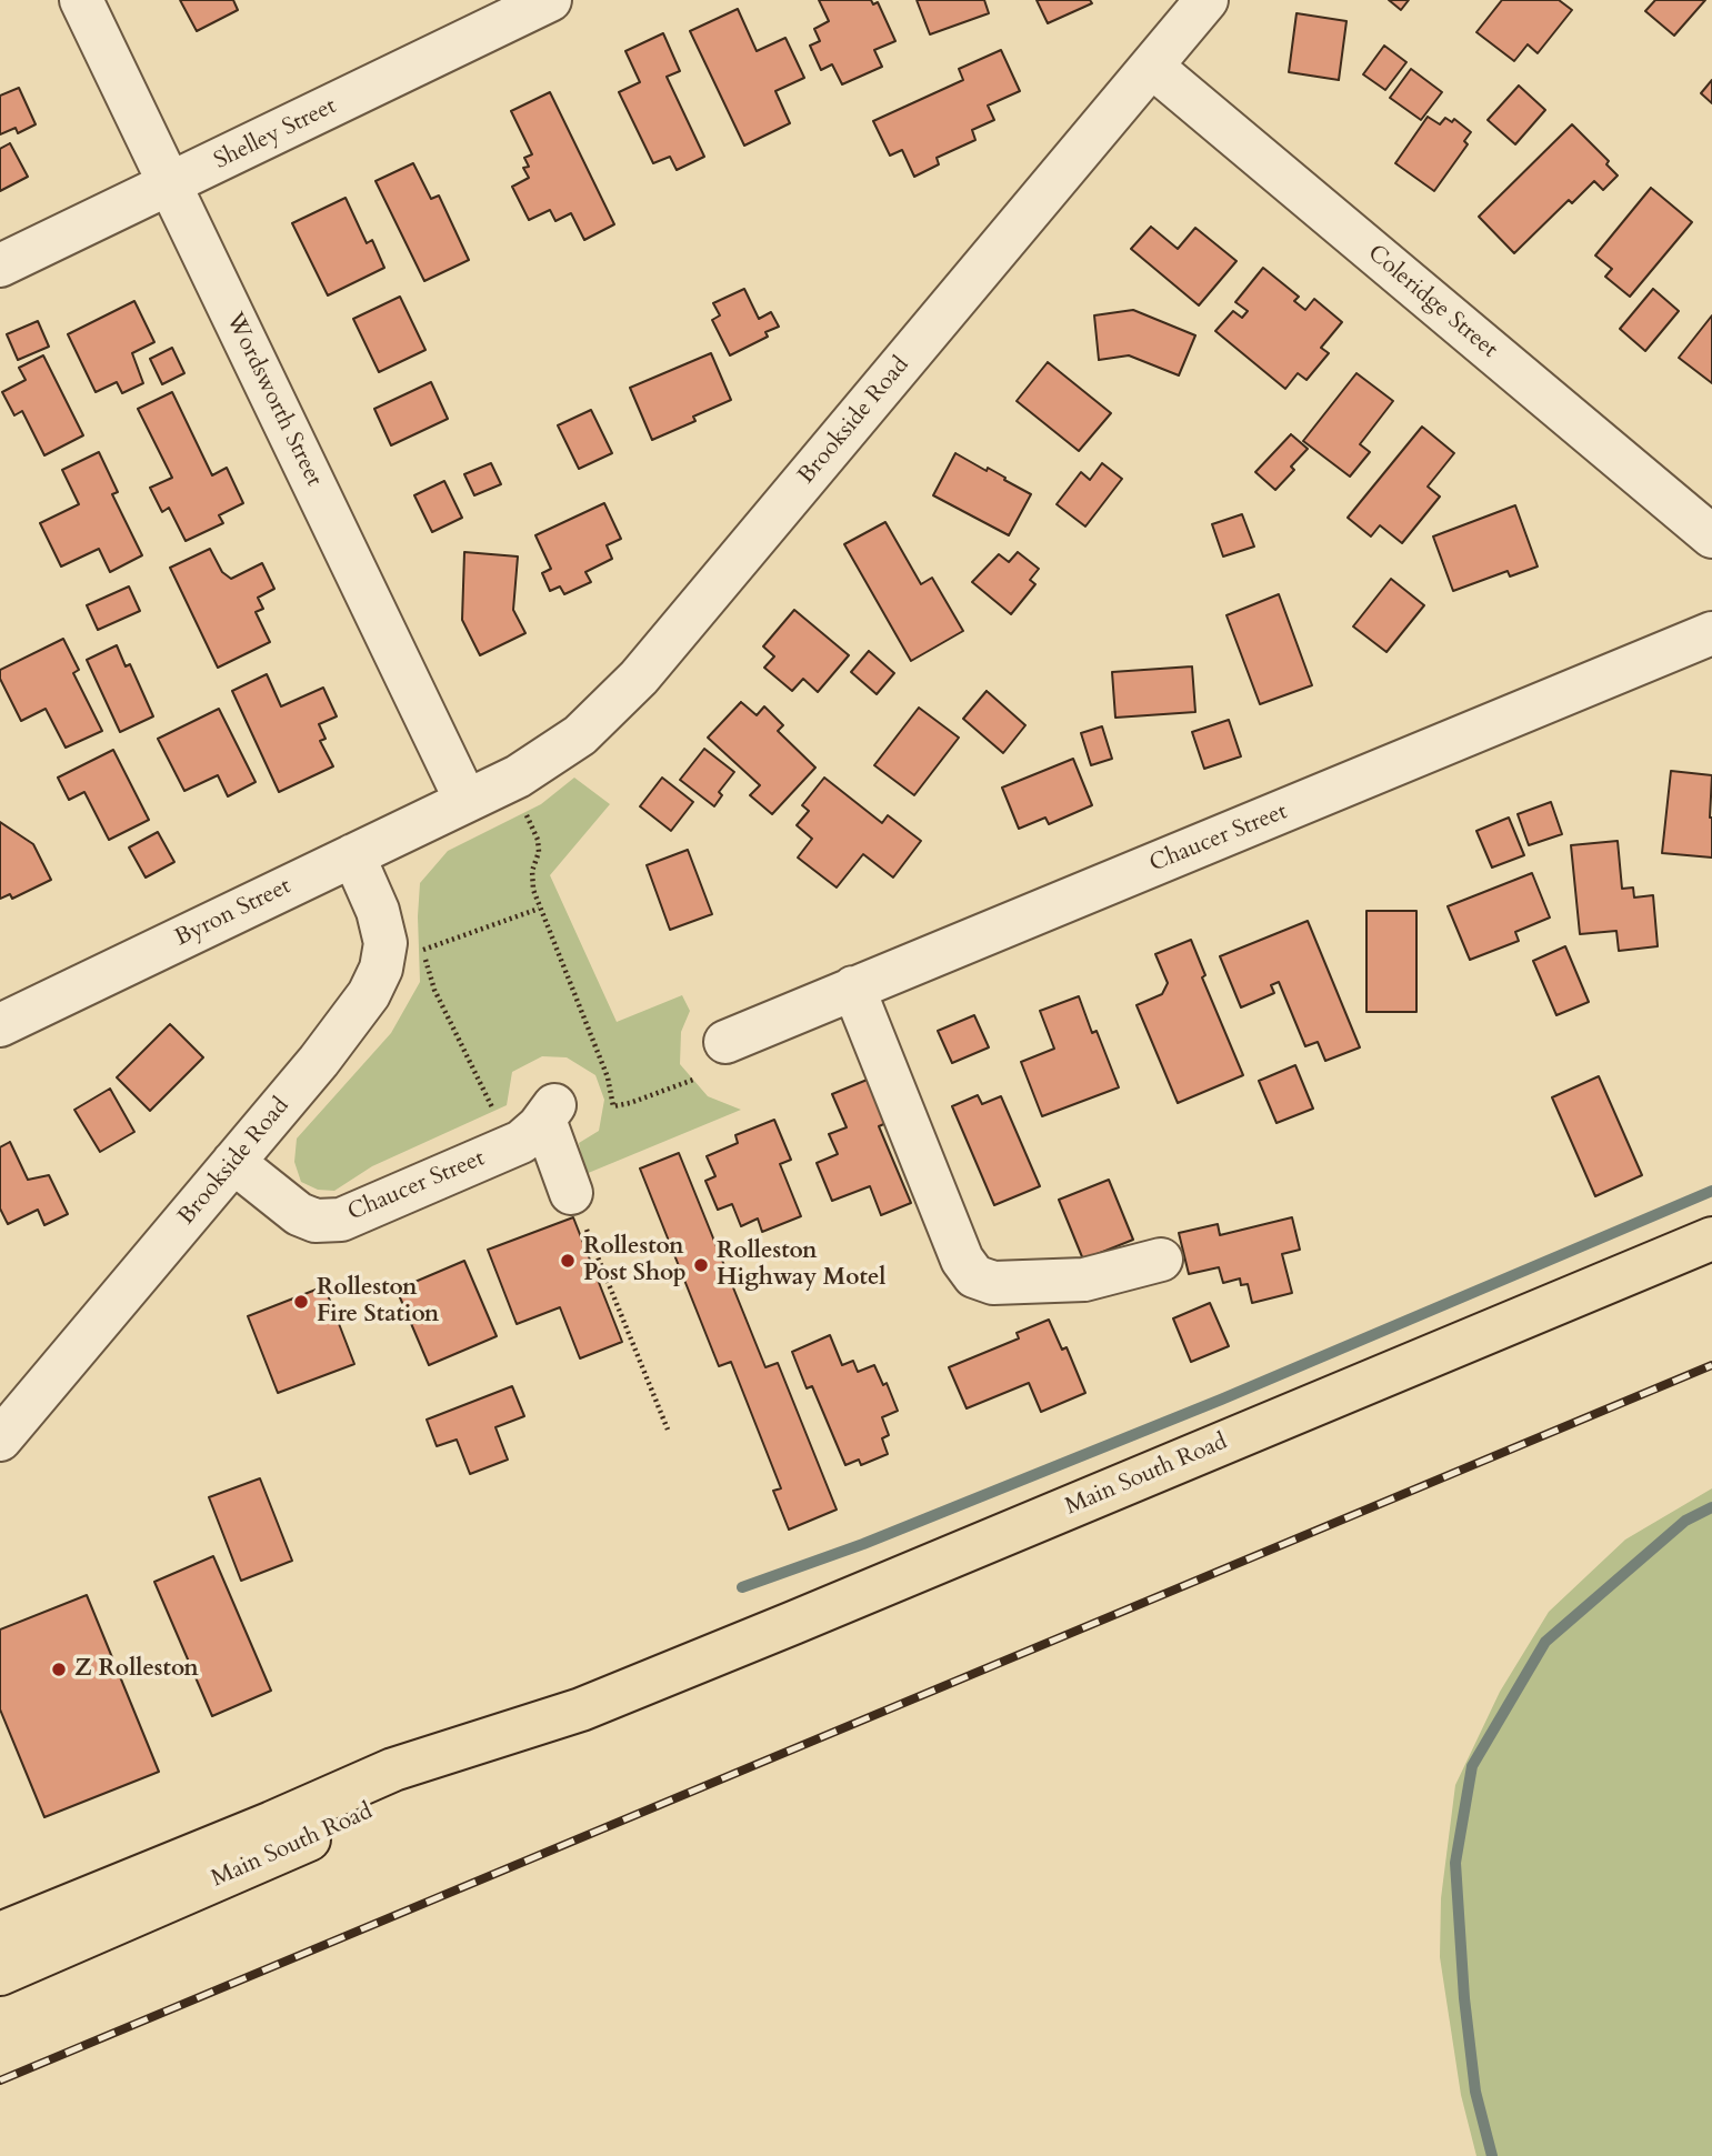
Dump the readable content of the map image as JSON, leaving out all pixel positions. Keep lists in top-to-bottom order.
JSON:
{
  "streets": {
    "highway": ["Main South Road"],
    "street": [
      "Shelley Street",
      "Coleridge Street",
      "Wordsworth Street",
      "Brookside Road",
      "Chaucer Street",
      "Byron Street"
    ]
  },
  "crossings": [
    ["Shelley Street", "Wordsworth Street"],
    ["Coleridge Street", "Brookside Road"],
    ["Wordsworth Street", "Brookside Road"],
    ["Wordsworth Street", "Byron Street"],
    ["Brookside Road", "Chaucer Street"],
    ["Brookside Road", "Byron Street"]
  ],
  "places": [
    "Rolleston Post Shop",
    "Rolleston Highway Motel",
    "Rolleston Fire Station",
    "Z Rolleston"
  ]
}
